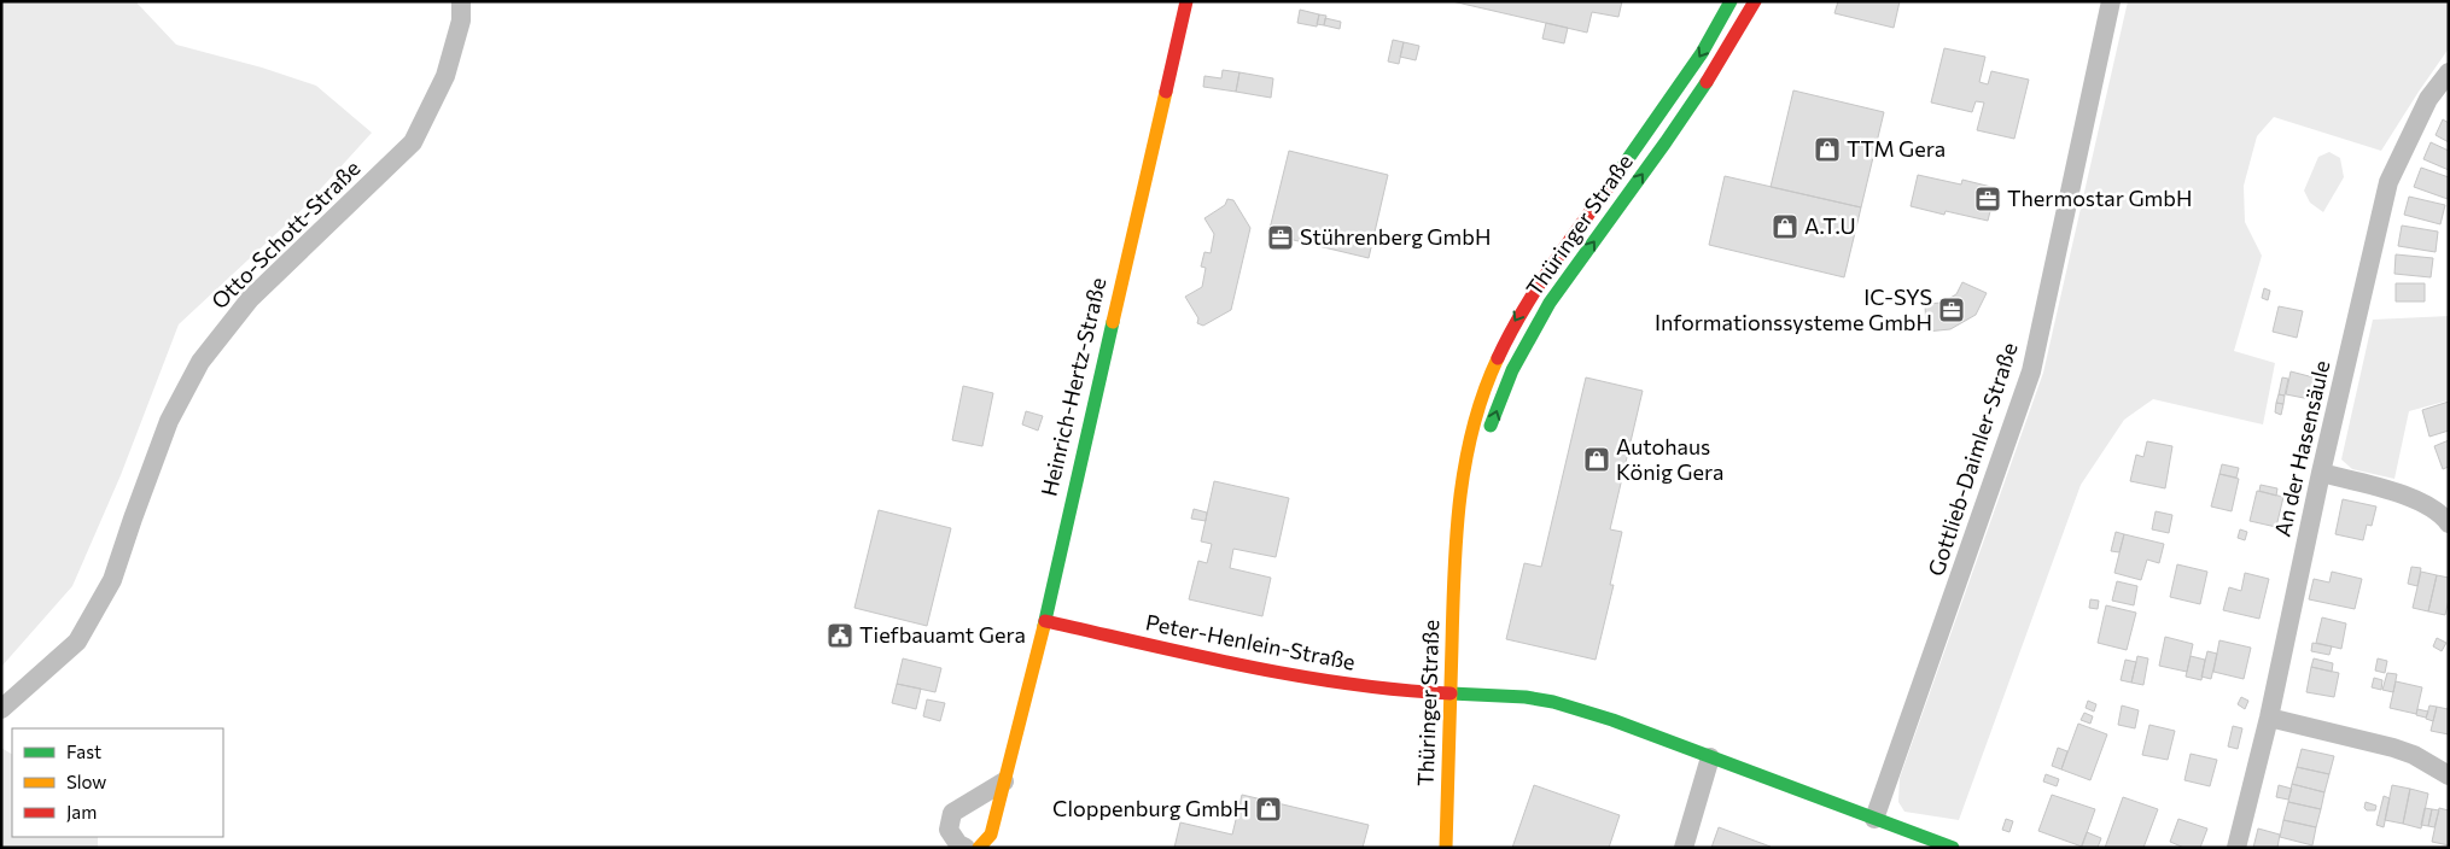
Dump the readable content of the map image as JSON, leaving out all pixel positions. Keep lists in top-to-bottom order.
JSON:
{
  "streets": {
    "street": [
      "Thüringer Straße",
      "Otto-Schott-Straße",
      "Heinrich-Hertz-Straße",
      "An der Hasensäule",
      "Gottlieb-Daimler-Straße",
      "Peter-Henlein-Straße"
    ]
  },
  "crossings": [
    ["Thüringer Straße", "Peter-Henlein-Straße"],
    ["Heinrich-Hertz-Straße", "Peter-Henlein-Straße"],
    ["Gottlieb-Daimler-Straße", "Peter-Henlein-Straße"]
  ],
  "places": {
    "shop": [
      "TTM Gera",
      "A.T.U",
      "Autohaus König Gera",
      "Cloppenburg GmbH"
    ],
    "office": ["Thermostar GmbH", "Stührenberg GmbH", "IC-SYS Informationssysteme GmbH"],
    "public building": ["Tiefbauamt Gera"]
  },
  "legend": ["Fast", "Slow", "Jam"]
}
